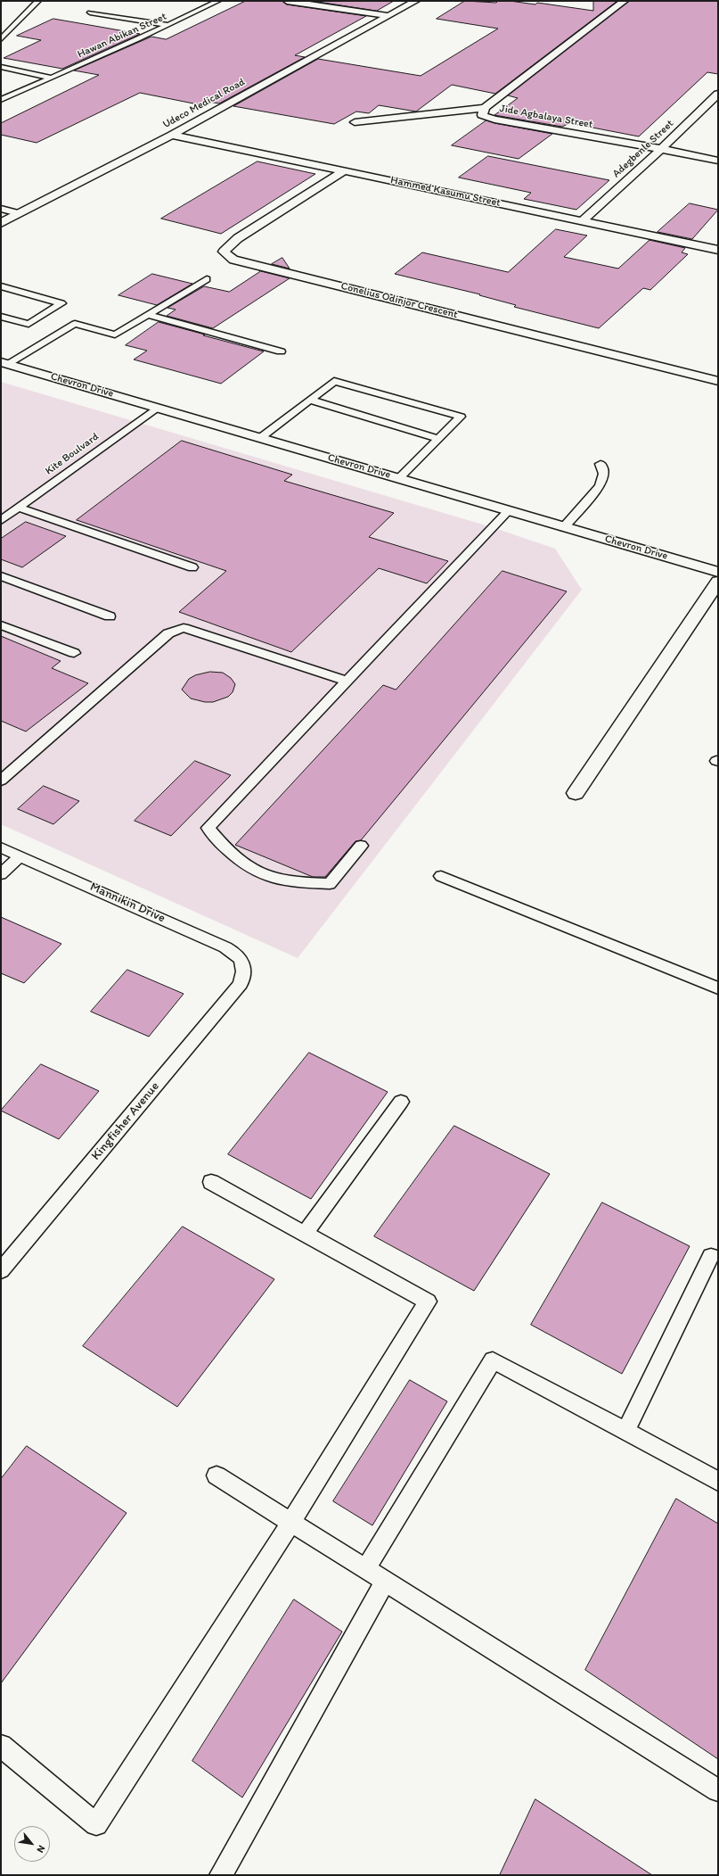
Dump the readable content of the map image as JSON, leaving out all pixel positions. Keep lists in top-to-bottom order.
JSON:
{
  "streets": {
    "street": [
      "Udeco Medical Road",
      "Jide Agbalaya Street",
      "Adegbenle Street",
      "Hammed Kasumu Street",
      "Conelius Odinjor Crescent",
      "Chevron Drive"
    ],
    "lane": [
      "Hawan Abikan Street",
      "Kite Boulvard",
      "Mannikin Drive",
      "Kingfisher Avenue"
    ]
  },
  "crossings": [
    ["Udeco Medical Road", "Hammed Kasumu Street"],
    ["Jide Agbalaya Street", "Adegbenle Street"],
    ["Adegbenle Street", "Hammed Kasumu Street"],
    ["Hammed Kasumu Street", "Conelius Odinjor Crescent"],
    ["Chevron Drive", "Kite Boulvard"],
    ["Mannikin Drive", "Kingfisher Avenue"]
  ],
  "north": "bottom right"
}
